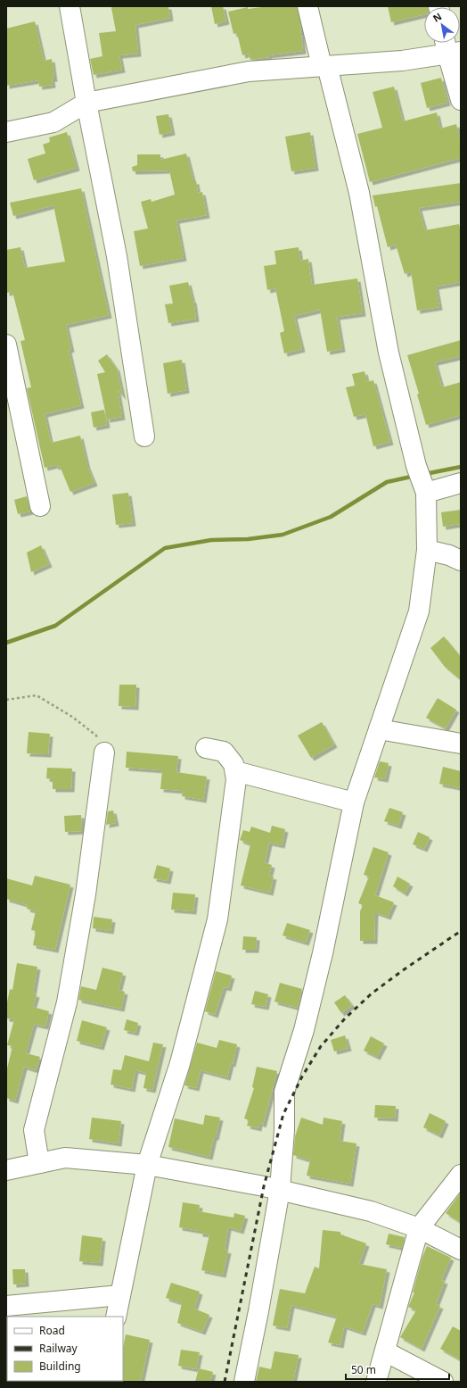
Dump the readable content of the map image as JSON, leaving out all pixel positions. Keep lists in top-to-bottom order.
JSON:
{
  "legend": ["Road", "Railway", "Building"],
  "scale_bar": "50 m",
  "north": "top left"
}
